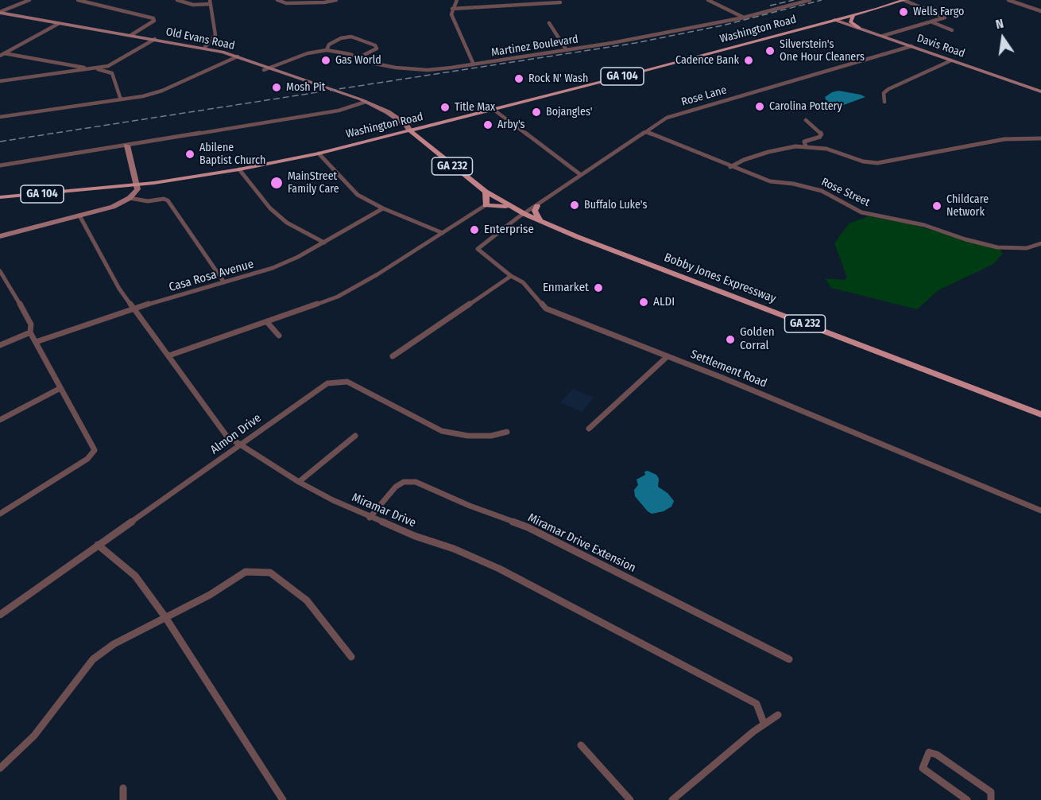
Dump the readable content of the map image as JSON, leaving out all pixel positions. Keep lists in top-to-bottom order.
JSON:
{
  "streets": {
    "main road": [
      "Washington Road",
      "GA 104",
      "GA 232",
      "Bobby Jones Expressway"
    ],
    "street": [
      "Old Evans Road",
      "Martinez Boulevard",
      "Davis Road",
      "Rose Lane",
      "Rose Street",
      "Casa Rosa Avenue",
      "Settlement Road",
      "Almon Drive",
      "Miramar Drive",
      "Miramar Drive Extension"
    ]
  },
  "crossings": [
    ["Washington Road", "Old Evans Road"],
    ["Washington Road", "Davis Road"],
    ["Washington Road", "Bobby Jones Expressway"],
    ["Old Evans Road", "Martinez Boulevard"],
    ["Old Evans Road", "Bobby Jones Expressway"],
    ["Davis Road", "Rose Lane"],
    ["Rose Lane", "Rose Street"],
    ["Rose Lane", "Bobby Jones Expressway"],
    ["Rose Lane", "Settlement Road"],
    ["Casa Rosa Avenue", "Miramar Drive"],
    ["Bobby Jones Expressway", "Settlement Road"],
    ["Almon Drive", "Miramar Drive"],
    ["Miramar Drive", "Miramar Drive Extension"]
  ],
  "places": [
    "Wells Fargo",
    "Silverstein's One Hour Cleaners",
    "Gas World",
    "Cadence Bank",
    "Rock N' Wash",
    "Mosh Pit",
    "Carolina Pottery",
    "Title Max",
    "Bojangles'",
    "Arby's",
    "Abilene Baptist Church",
    "MainStreet Family Care",
    "Buffalo Luke's",
    "Childcare Network",
    "Enterprise",
    "Enmarket",
    "ALDI",
    "Golden Corral"
  ],
  "north": "top"
}
